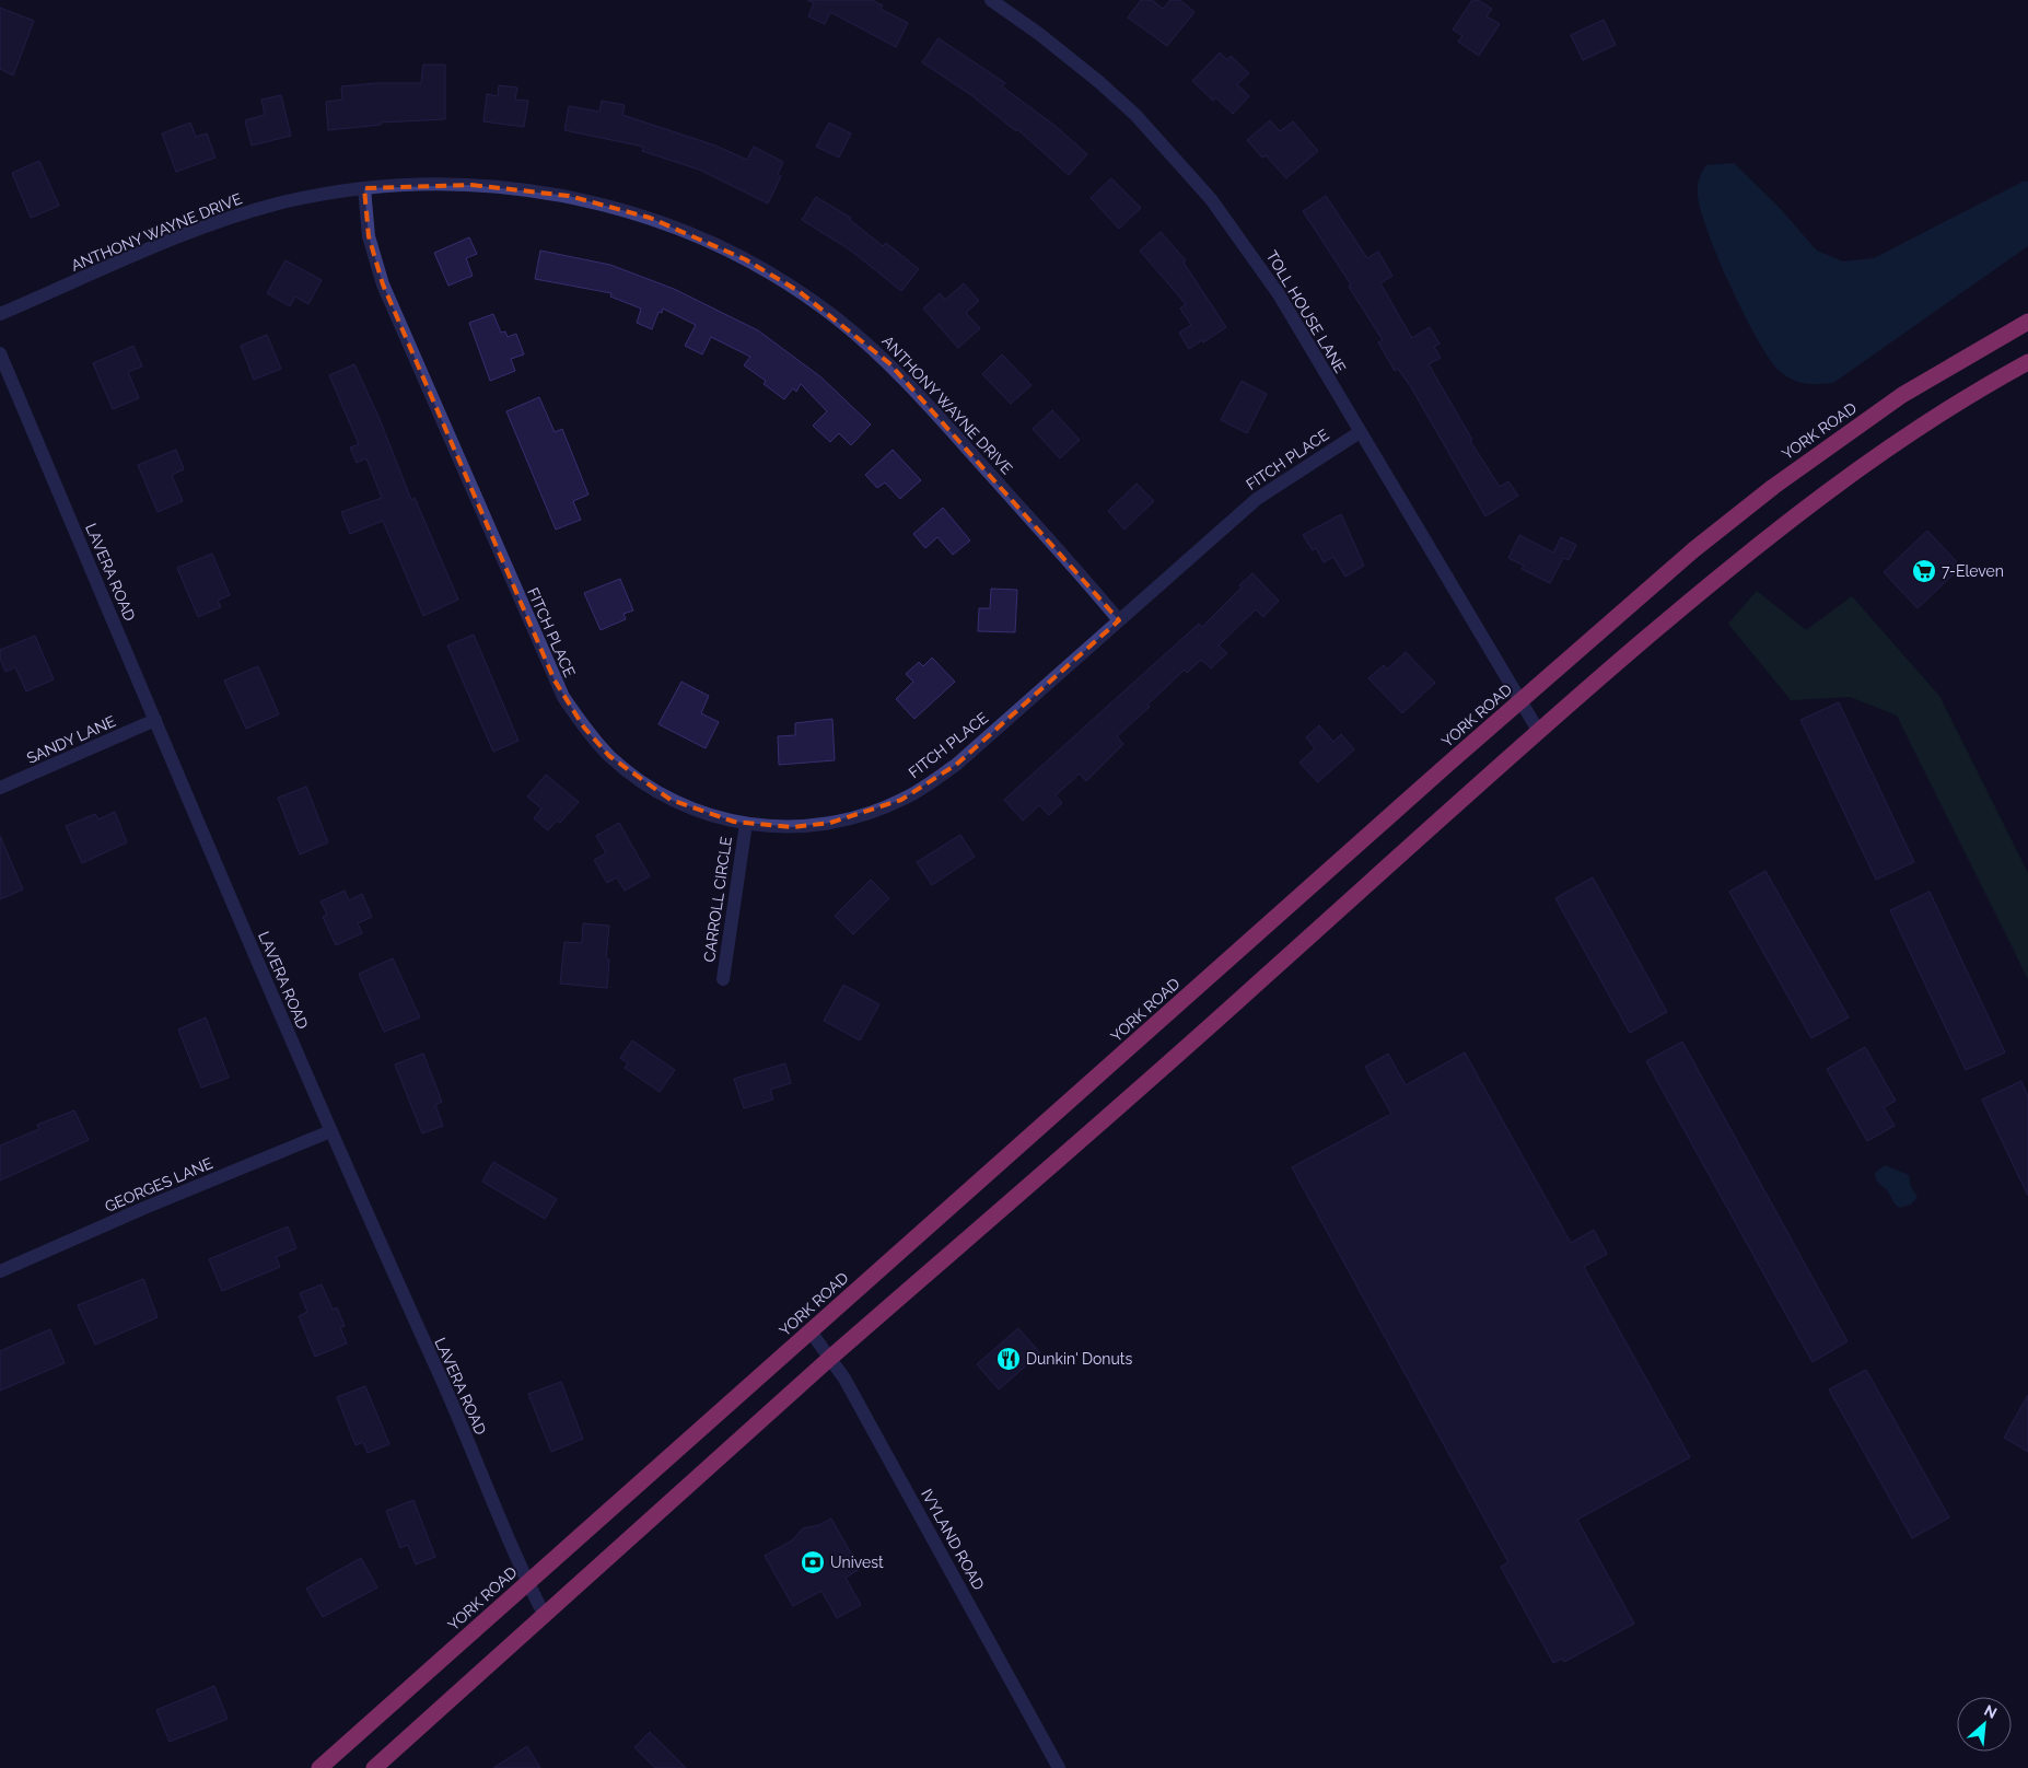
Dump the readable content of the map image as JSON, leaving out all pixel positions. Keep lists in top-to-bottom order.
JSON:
{
  "streets": {
    "highway": ["YORK ROAD"],
    "street": [
      "ANTHONY WAYNE DRIVE",
      "TOLL HOUSE LANE",
      "FITCH PLACE",
      "LAVERA ROAD",
      "SANDY LANE",
      "CARROLL CIRCLE",
      "GEORGES LANE",
      "IVYLAND ROAD"
    ]
  },
  "crossings": [
    ["ANTHONY WAYNE DRIVE", "FITCH PLACE"],
    ["TOLL HOUSE LANE", "YORK ROAD"],
    ["TOLL HOUSE LANE", "FITCH PLACE"],
    ["YORK ROAD", "LAVERA ROAD"],
    ["YORK ROAD", "IVYLAND ROAD"],
    ["FITCH PLACE", "CARROLL CIRCLE"],
    ["LAVERA ROAD", "SANDY LANE"],
    ["LAVERA ROAD", "GEORGES LANE"]
  ],
  "places": {
    "supermarket": ["7-Eleven"],
    "restaurant": ["Dunkin' Donuts"],
    "bank": ["Univest"]
  },
  "north": "top right"
}
